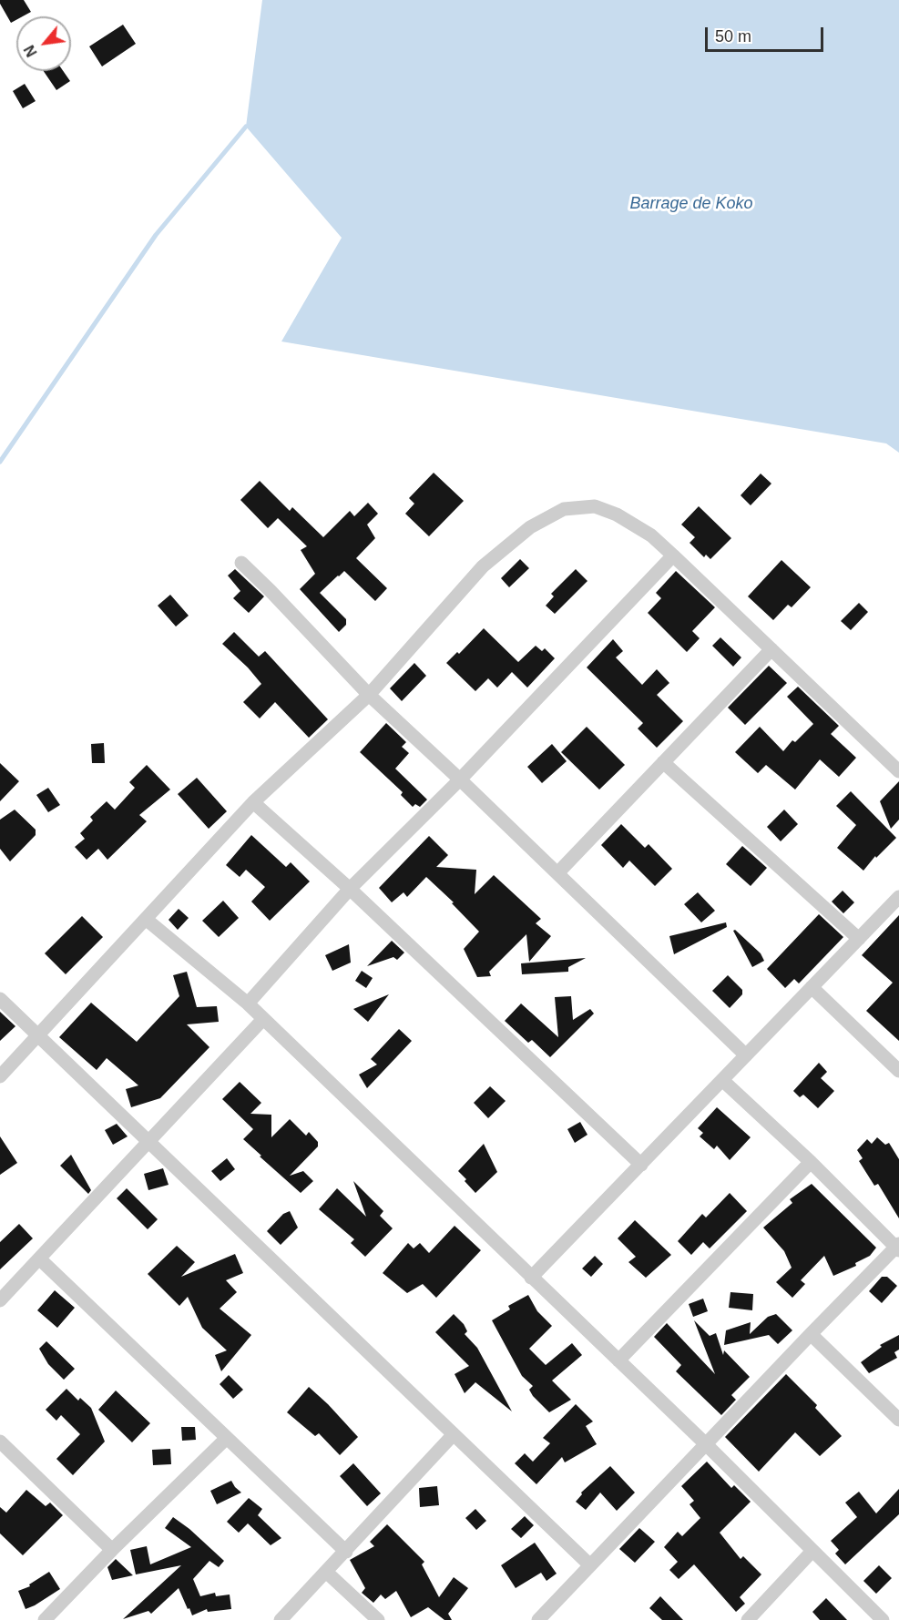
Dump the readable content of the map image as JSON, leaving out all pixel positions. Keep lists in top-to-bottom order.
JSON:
{
  "water": ["Barrage de Koko"],
  "scale_bar": "50 m",
  "north": "bottom left"
}
